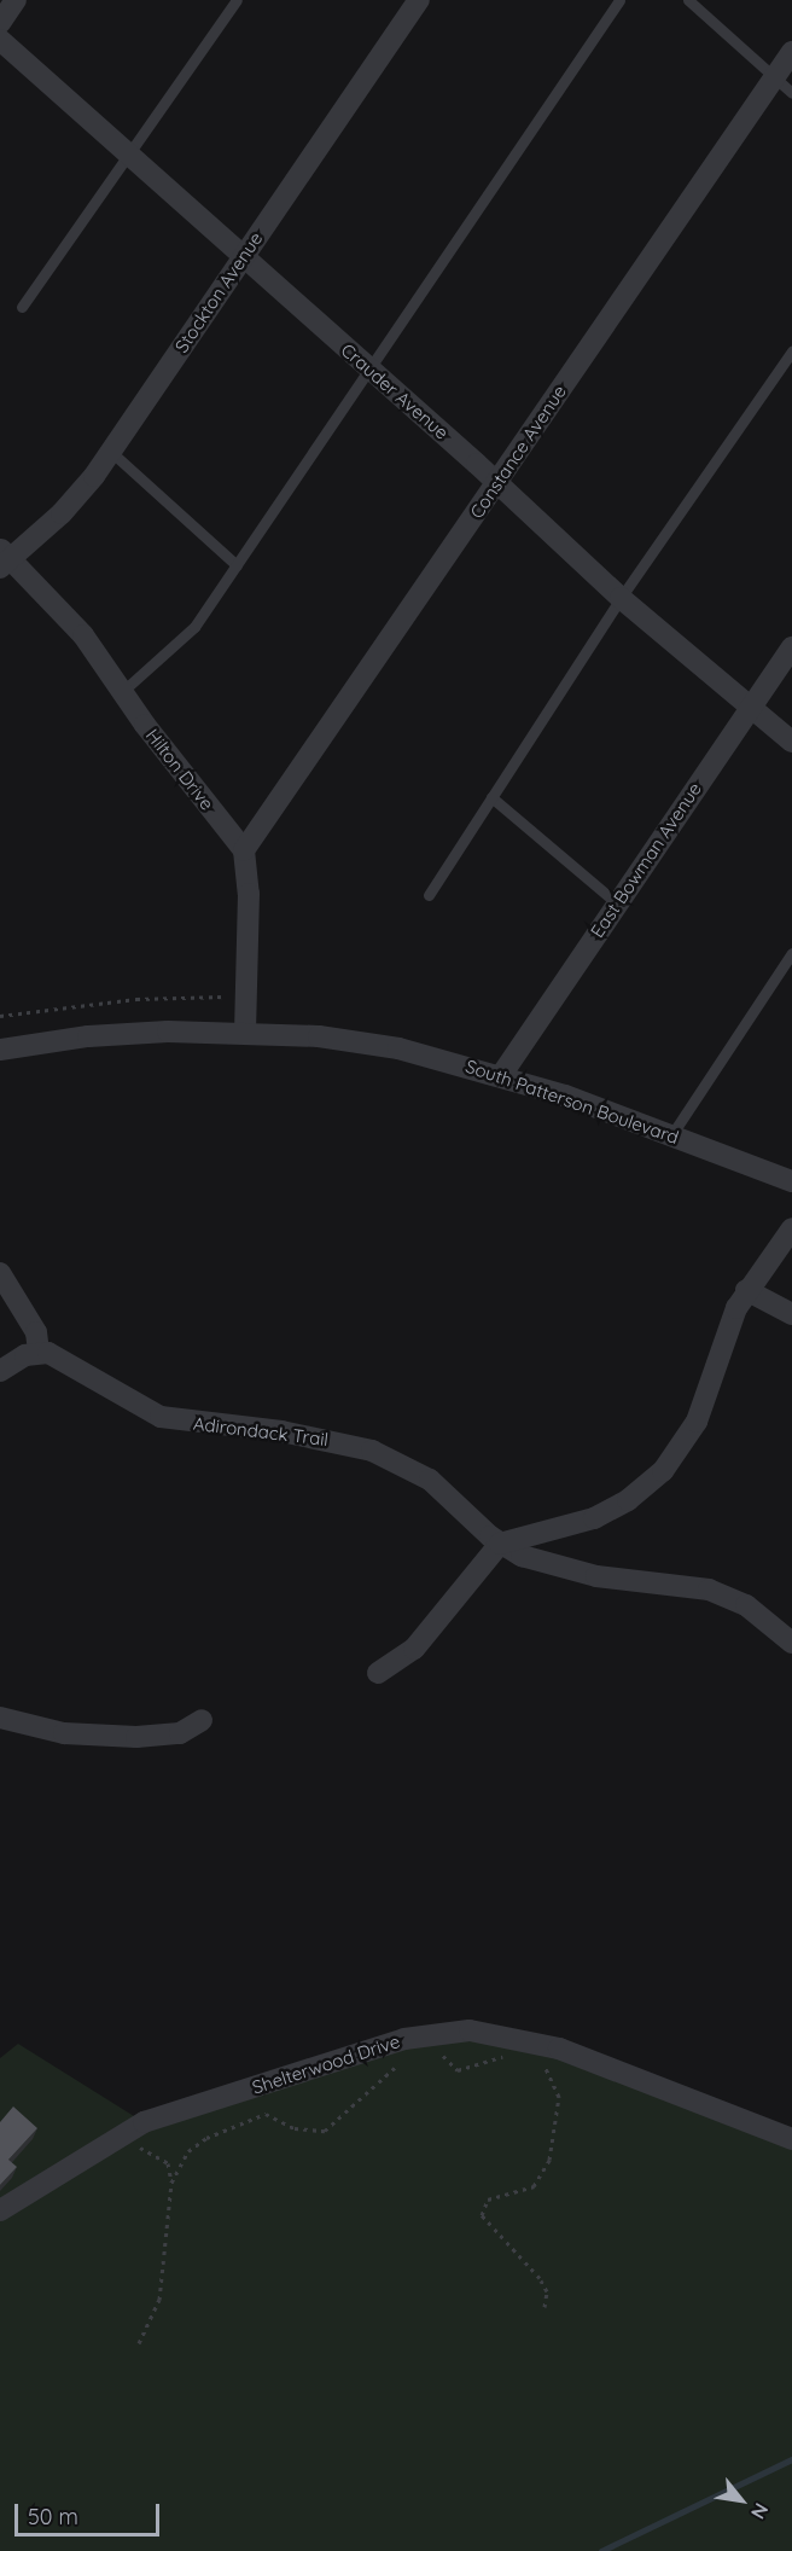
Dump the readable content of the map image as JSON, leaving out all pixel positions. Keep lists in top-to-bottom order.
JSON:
{
  "streets": {
    "street": [
      "Stockton Avenue",
      "Crauder Avenue",
      "Constance Avenue",
      "Hilton Drive",
      "East Bowman Avenue",
      "South Patterson Boulevard",
      "Adirondack Trail",
      "Shelterwood Drive"
    ]
  },
  "crossings": [
    ["Stockton Avenue", "Crauder Avenue"],
    ["Stockton Avenue", "Hilton Drive"],
    ["Crauder Avenue", "Constance Avenue"],
    ["Crauder Avenue", "East Bowman Avenue"],
    ["Constance Avenue", "Hilton Drive"],
    ["East Bowman Avenue", "South Patterson Boulevard"]
  ],
  "scale_bar": "50 m",
  "north": "bottom right"
}
